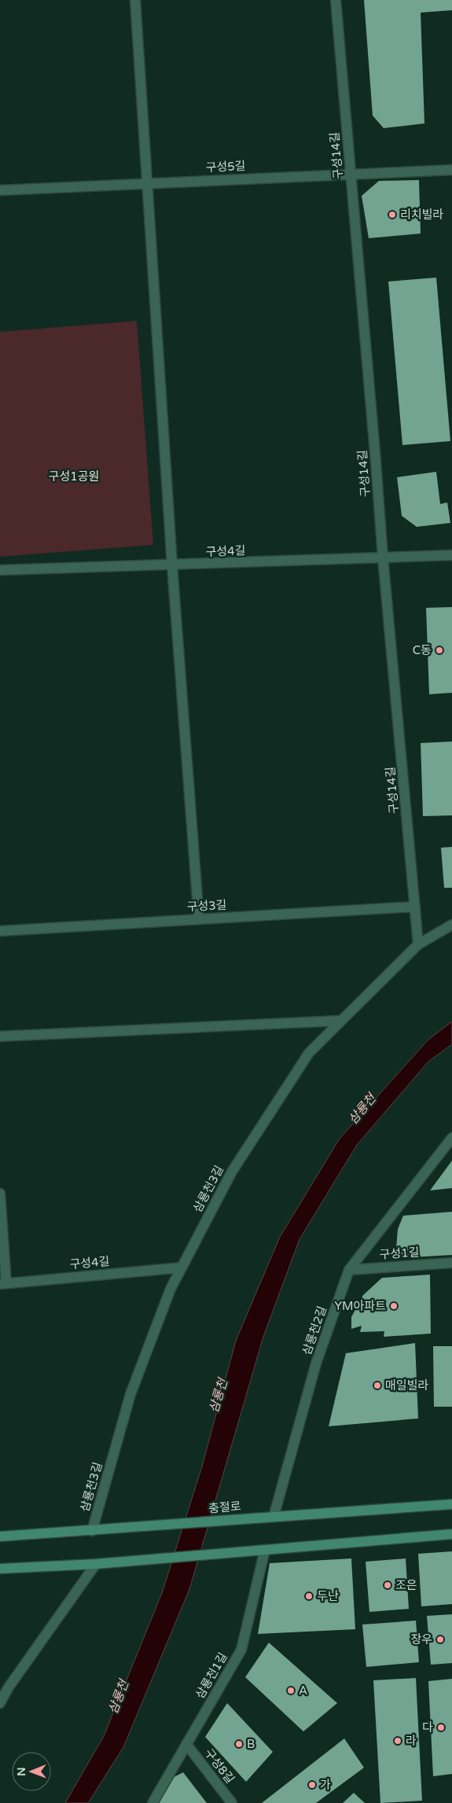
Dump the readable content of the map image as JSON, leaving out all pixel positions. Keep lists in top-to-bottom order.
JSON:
{
  "streets": {
    "street": [
      "구성14길",
      "구성5길",
      "구성4길",
      "구성3길",
      "삼룡천3길",
      "구성1길",
      "삼룡천2길",
      "충절로",
      "삼룡천1길",
      "구성8길"
    ]
  },
  "crossings": [
    ["구성14길", "구성5길"],
    ["구성14길", "구성4길"],
    ["구성14길", "구성3길"],
    ["구성14길", "삼룡천3길"],
    ["구성4길", "삼룡천3길"],
    ["삼룡천3길", "충절로"],
    ["구성1길", "삼룡천2길"],
    ["삼룡천2길", "충절로"],
    ["삼룡천1길", "구성8길"]
  ],
  "water": ["삼룡천"],
  "parks": ["구성1공원"],
  "places": [
    "리치빌라",
    "C동",
    "YM아파트",
    "매일빌라",
    "조은",
    "두난",
    "장우",
    "A",
    "다",
    "라",
    "B",
    "가"
  ],
  "north": "left"
}
